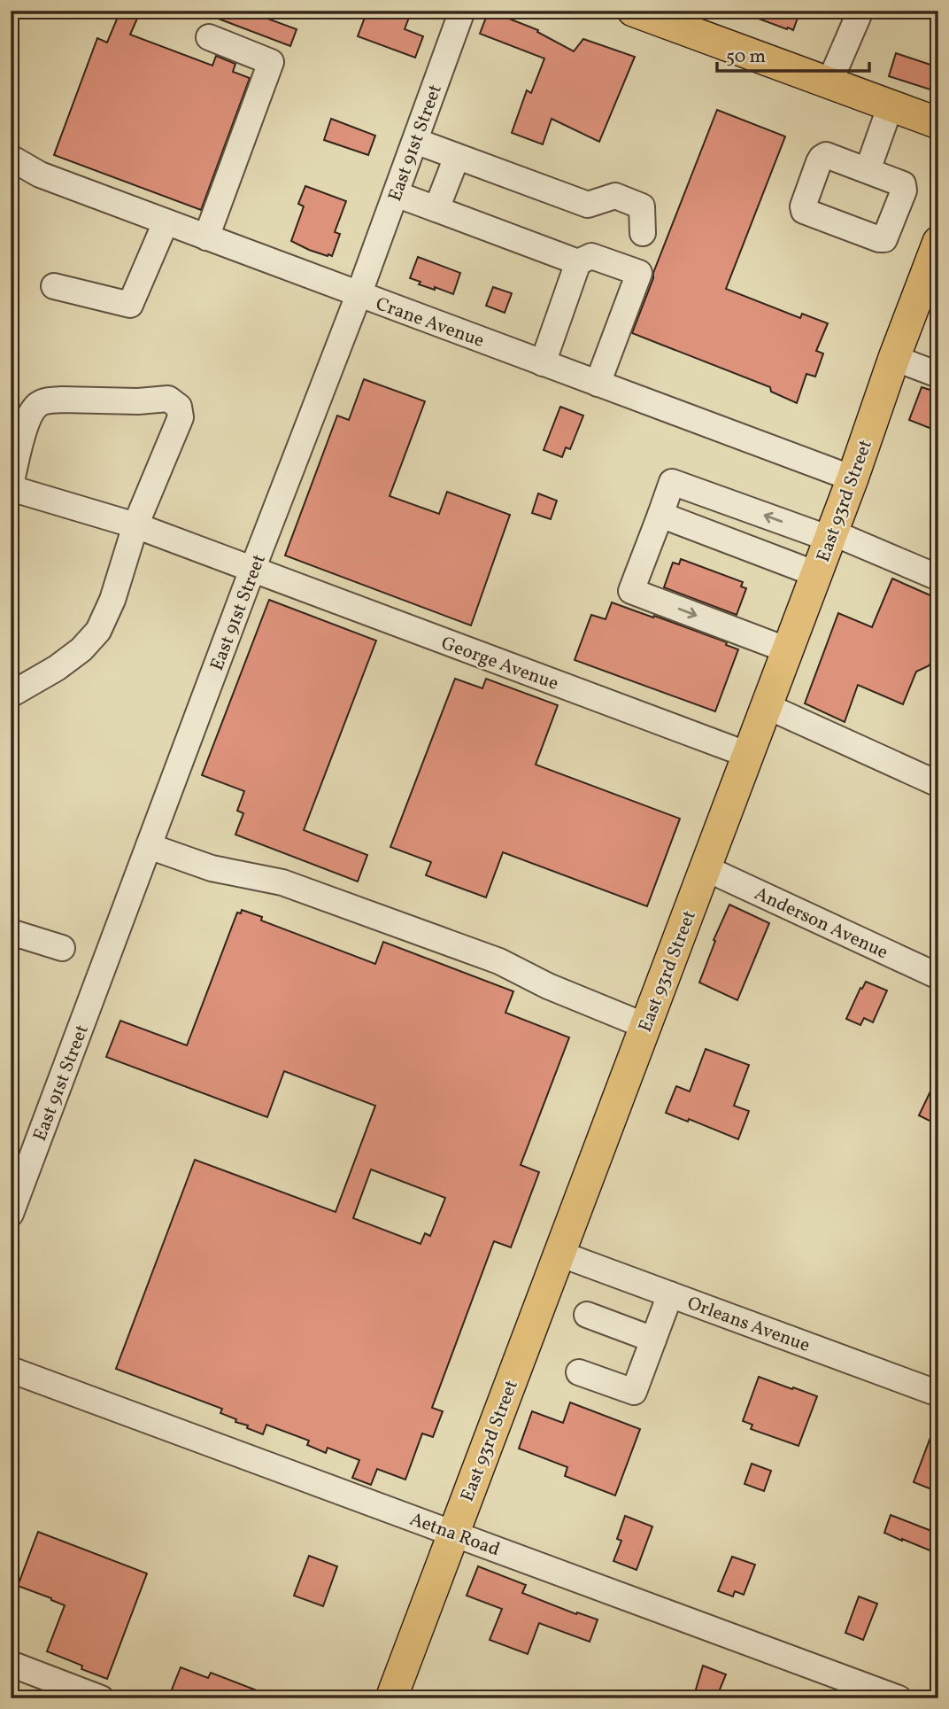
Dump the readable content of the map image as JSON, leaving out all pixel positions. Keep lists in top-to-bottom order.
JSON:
{
  "streets": {
    "main road": ["East 93rd Street"],
    "street": [
      "East 91st Street",
      "Crane Avenue",
      "George Avenue",
      "Anderson Avenue",
      "Orleans Avenue",
      "Aetna Road"
    ]
  },
  "crossings": [
    ["East 91st Street", "Crane Avenue"],
    ["East 91st Street", "George Avenue"],
    ["Crane Avenue", "East 93rd Street"],
    ["East 93rd Street", "George Avenue"],
    ["East 93rd Street", "Anderson Avenue"],
    ["East 93rd Street", "Orleans Avenue"],
    ["East 93rd Street", "Aetna Road"]
  ],
  "scale_bar": "50 m"
}
